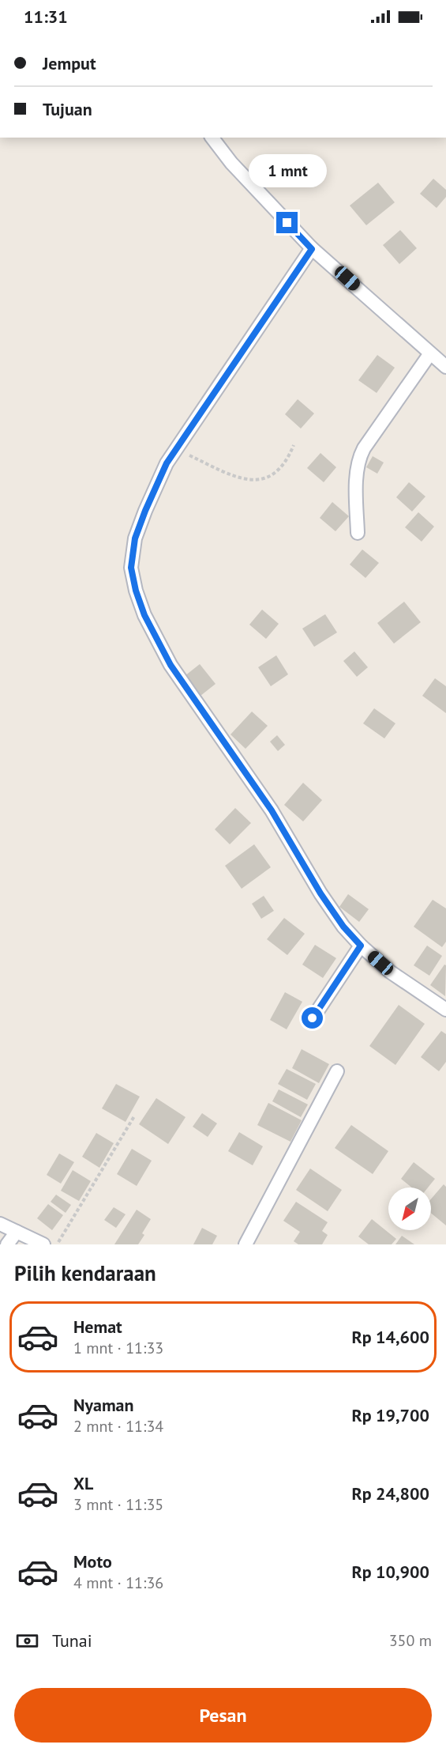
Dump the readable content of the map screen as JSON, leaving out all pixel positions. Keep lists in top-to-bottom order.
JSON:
{
  "north": "bottom left",
  "page": {
    "status": "11:31",
    "banner": ["Jemput", "Tujuan"],
    "bubble": "1 mnt",
    "heading": "Pilih kendaraan",
    "list": [
      {
        "name": "Hemat",
        "note": "1 mnt · 11:33",
        "value": "Rp 14,600"
      },
      {
        "name": "Nyaman",
        "note": "2 mnt · 11:34",
        "value": "Rp 19,700"
      },
      {
        "name": "XL",
        "note": "3 mnt · 11:35",
        "value": "Rp 24,800"
      },
      {
        "name": "Moto",
        "note": "4 mnt · 11:36",
        "value": "Rp 10,900"
      }
    ],
    "pay": ["Tunai", "350 m"],
    "buttons": "Pesan"
  }
}
